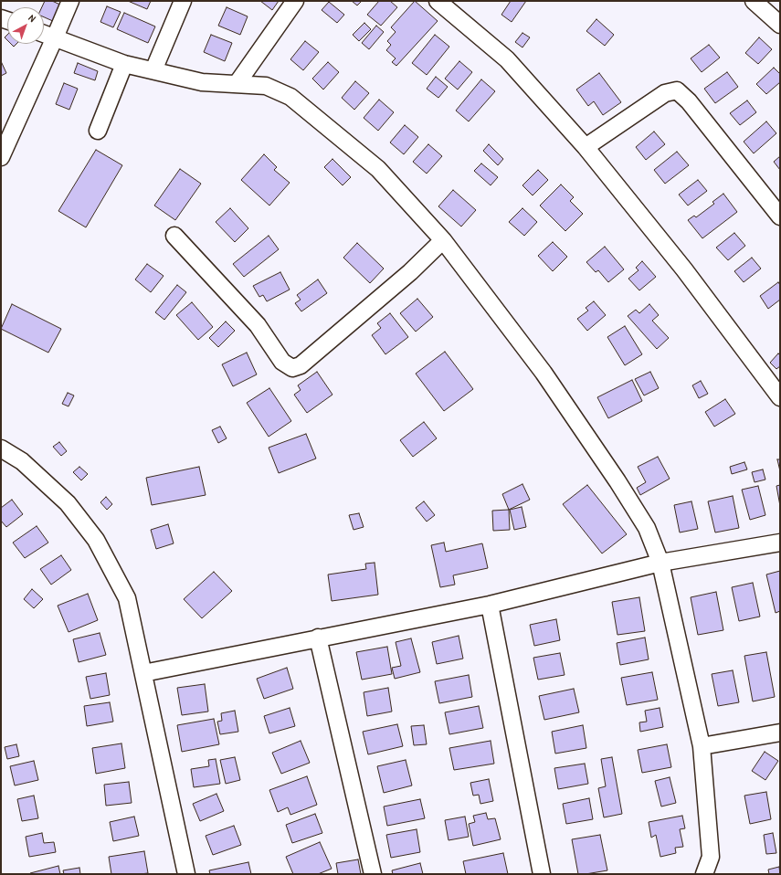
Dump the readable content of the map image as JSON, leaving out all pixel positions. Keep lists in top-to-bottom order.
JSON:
{
  "north": "top right"
}
